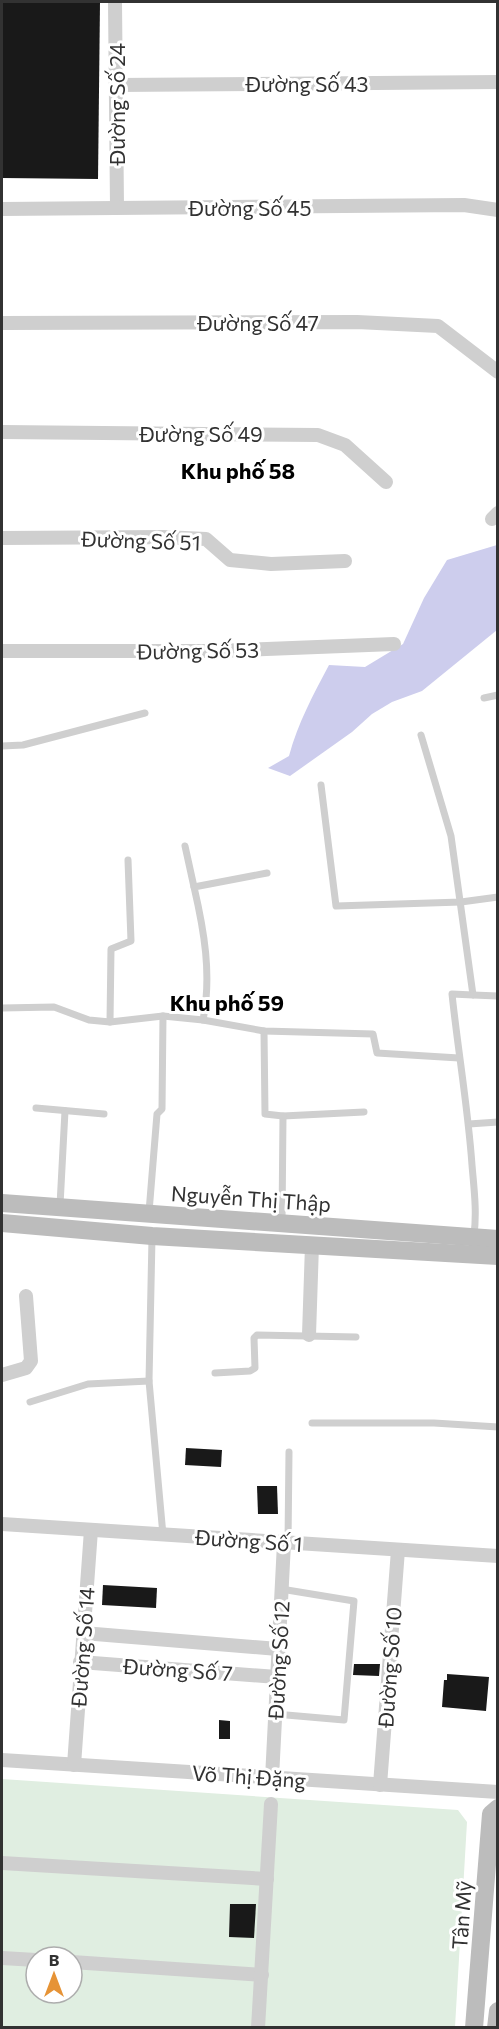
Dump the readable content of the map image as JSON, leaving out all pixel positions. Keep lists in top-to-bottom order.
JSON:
{
  "streets": {
    "main road": ["Nguyễn Thị Thập", "Tân Mỹ"],
    "street": [
      "Đường Số 43",
      "Đường Số 24",
      "Đường Số 45",
      "Đường Số 47",
      "Đường Số 49",
      "Đường Số 51",
      "Đường Số 53",
      "Đường Số 1",
      "Đường Số 14",
      "Đường Số 12",
      "Đường Số 10",
      "Đường Số 7",
      "Võ Thị Đặng"
    ]
  },
  "crossings": [
    ["Đường Số 43", "Đường Số 24"],
    ["Đường Số 24", "Đường Số 45"],
    ["Đường Số 1", "Đường Số 14"],
    ["Đường Số 1", "Đường Số 12"],
    ["Đường Số 1", "Đường Số 10"],
    ["Đường Số 14", "Đường Số 7"],
    ["Đường Số 14", "Võ Thị Đặng"],
    ["Đường Số 12", "Đường Số 7"],
    ["Đường Số 12", "Võ Thị Đặng"],
    ["Đường Số 10", "Võ Thị Đặng"]
  ],
  "districts": ["Khu phố 58", "Khu phố 59"],
  "north": "top"
}
